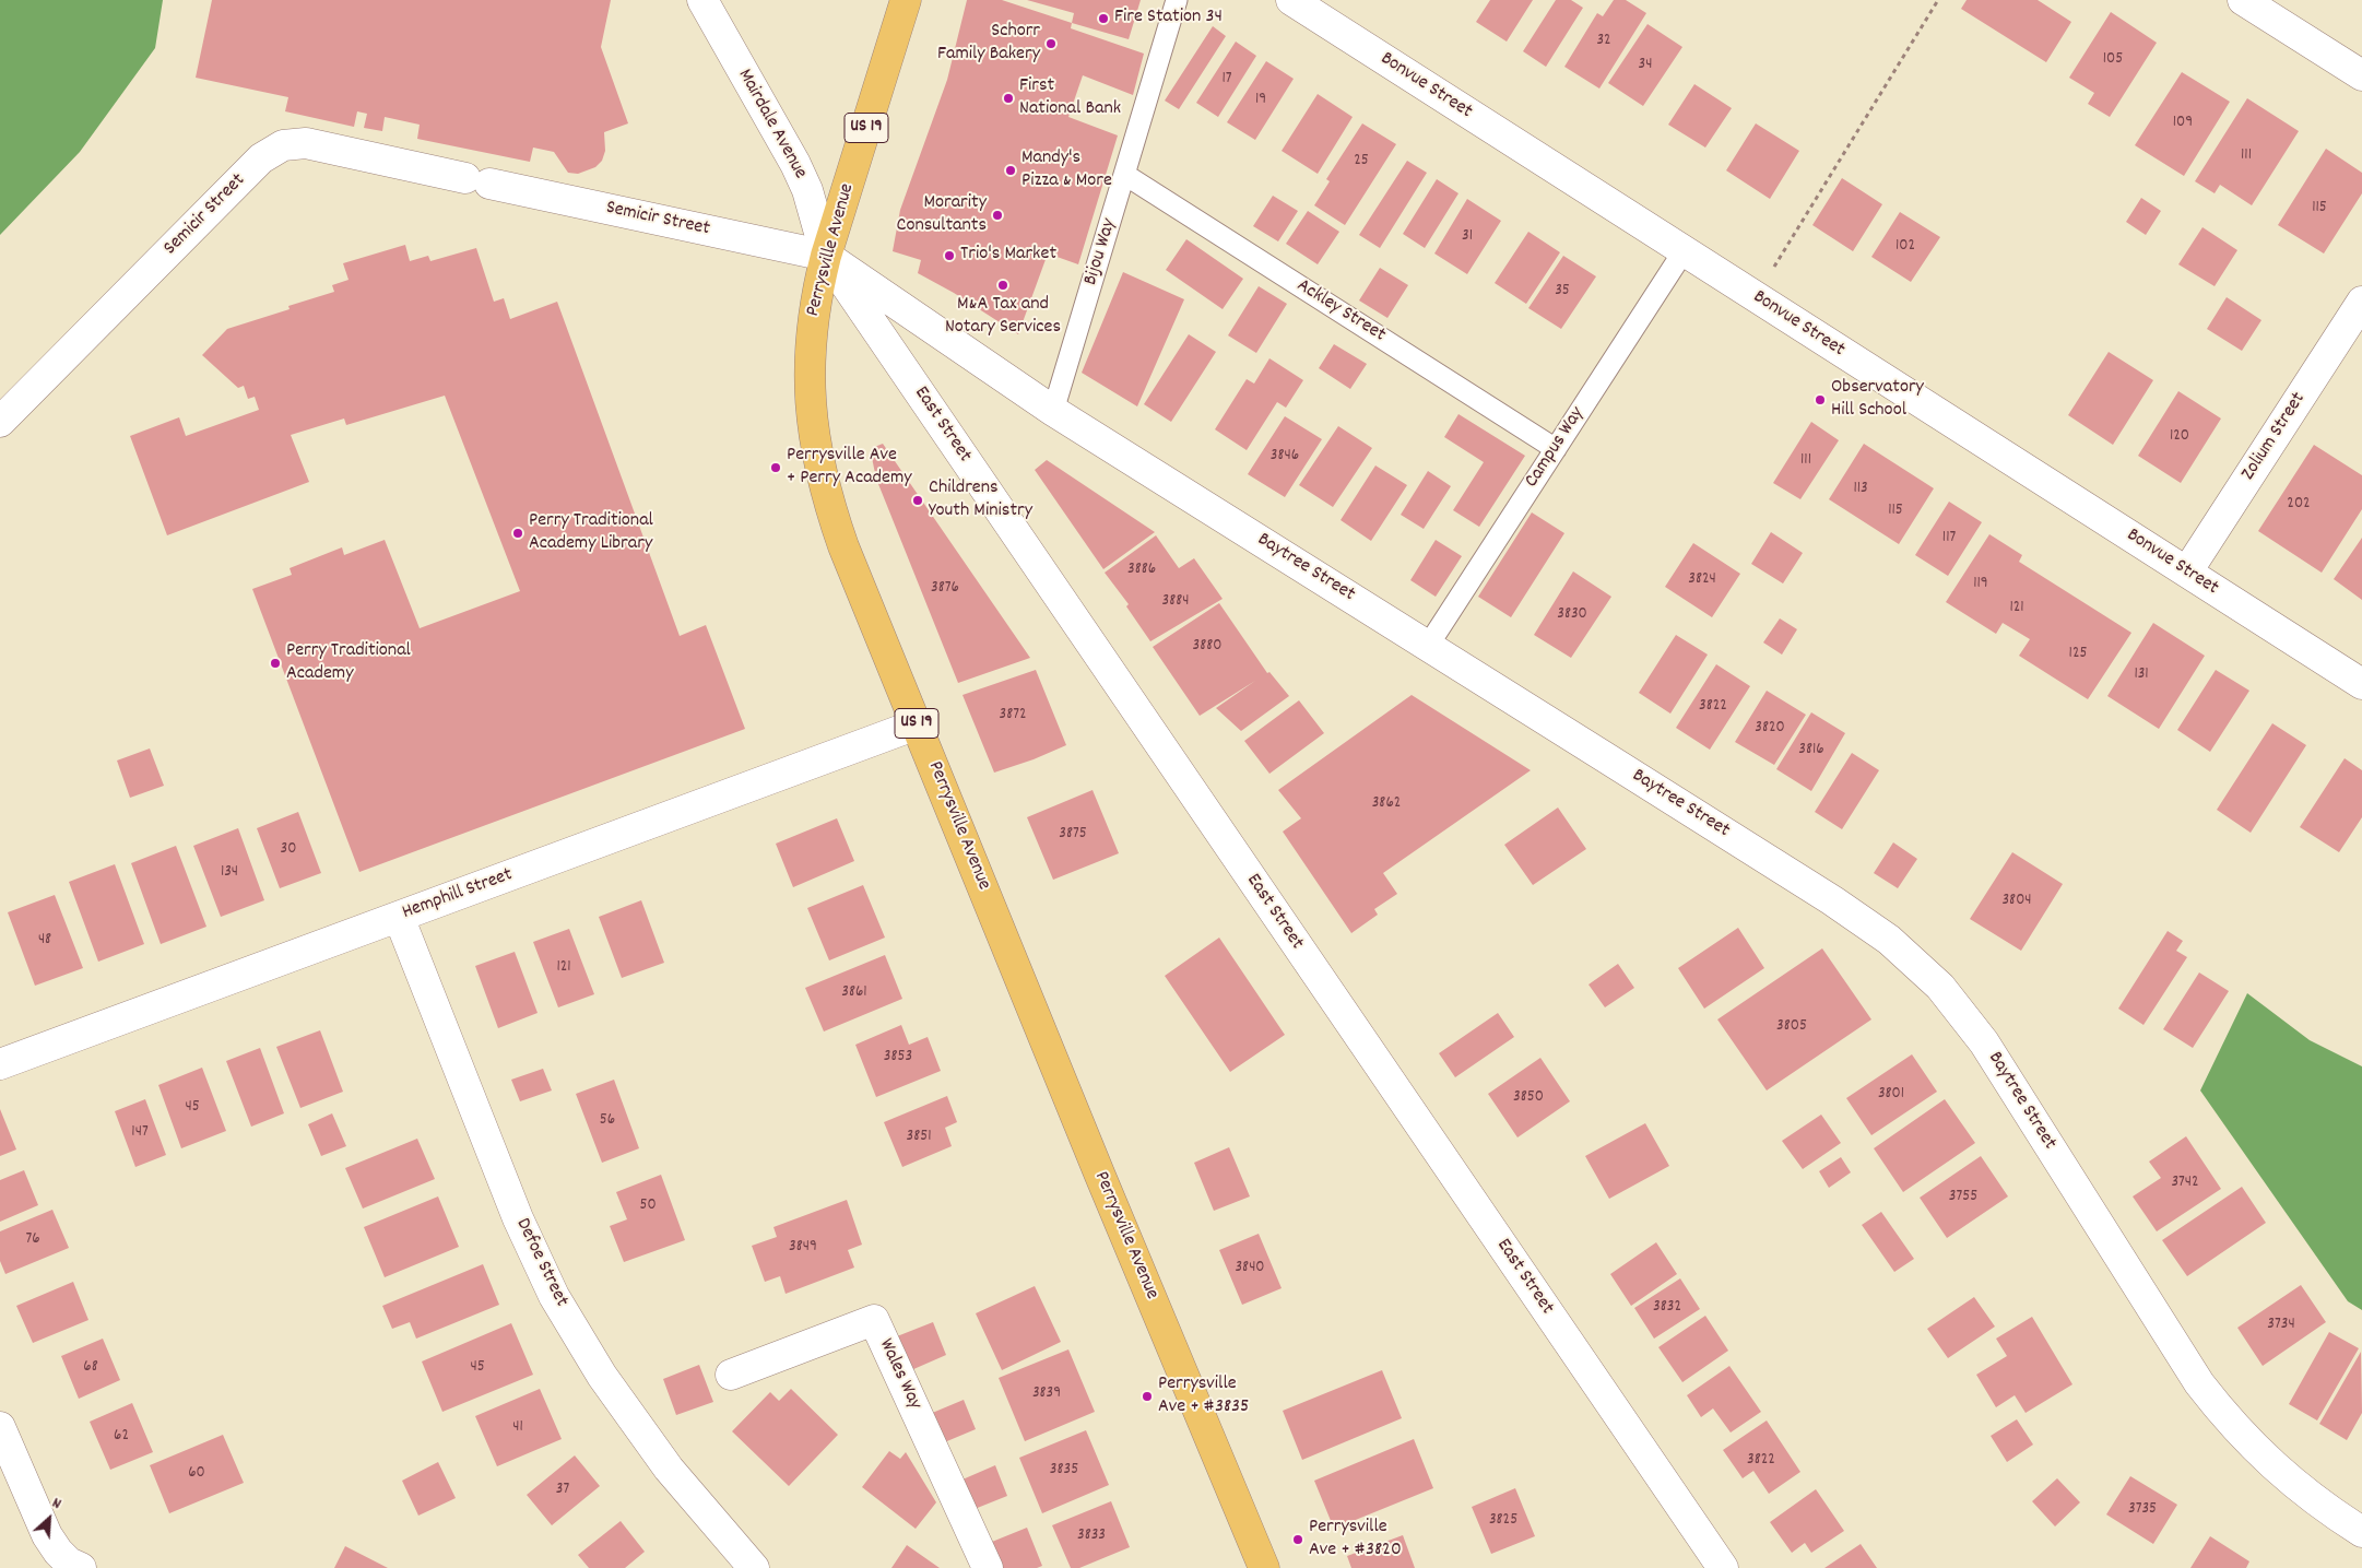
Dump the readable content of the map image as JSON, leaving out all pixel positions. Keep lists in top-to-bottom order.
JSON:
{
  "streets": {
    "main road": ["US 19", "Perrysville Avenue"],
    "street": [
      "Bonvue Street",
      "Mairdale Avenue",
      "Semicir Street",
      "East Street",
      "Zolium Street",
      "Baytree Street",
      "Hemphill Street",
      "Defoe Street",
      "Wales Way"
    ],
    "lane": ["Bijou Way", "Ackley Street", "Campus Way"]
  },
  "crossings": [
    ["Bonvue Street", "Zolium Street"],
    ["Bonvue Street", "Campus Way"],
    ["Mairdale Avenue", "Semicir Street"],
    ["Mairdale Avenue", "Perrysville Avenue"],
    ["Mairdale Avenue", "East Street"],
    ["Mairdale Avenue", "Baytree Street"],
    ["Semicir Street", "Perrysville Avenue"],
    ["Semicir Street", "East Street"],
    ["Semicir Street", "Baytree Street"],
    ["Perrysville Avenue", "East Street"],
    ["Perrysville Avenue", "Baytree Street"],
    ["Perrysville Avenue", "Hemphill Street"],
    ["Bijou Way", "Ackley Street"],
    ["Bijou Way", "Baytree Street"],
    ["Ackley Street", "Campus Way"],
    ["East Street", "Baytree Street"],
    ["Campus Way", "Baytree Street"],
    ["Hemphill Street", "Defoe Street"]
  ],
  "places": [
    "Fire Station 34",
    "Schorr Family Bakery",
    "First National Bank",
    "Mandy's Pizza & More",
    "Morarity Consultants",
    "Trio's Market",
    "M&A Tax and Notary Services",
    "Observatory Hill School",
    "Perrysville Ave + Perry Academy",
    "Childrens Youth Ministry",
    "Perry Traditional Academy Library",
    "Perry Traditional Academy",
    "Perrysville Ave + #3835",
    "Perrysville Ave + #3820"
  ],
  "house_numbers": [
    "32",
    "105",
    "34",
    "17",
    "19",
    "109",
    "111",
    "25",
    "115",
    "31",
    "102",
    "35",
    "120",
    "3846",
    "111",
    "113",
    "202",
    "115",
    "117",
    "3886",
    "3824",
    "119",
    "3876",
    "3884",
    "121",
    "3830",
    "3880",
    "125",
    "131",
    "3822",
    "3872",
    "3820",
    "3816",
    "3862",
    "3875",
    "30",
    "134",
    "3804",
    "48",
    "121",
    "3861",
    "3805",
    "3853",
    "3801",
    "3850",
    "45",
    "56",
    "147",
    "3851",
    "3742",
    "3755",
    "50",
    "76",
    "3849",
    "3840",
    "3832",
    "3734",
    "68",
    "45",
    "3839",
    "41",
    "62",
    "3822",
    "3835",
    "60",
    "37",
    "3735",
    "3825",
    "3833"
  ],
  "north": "top right"
}
